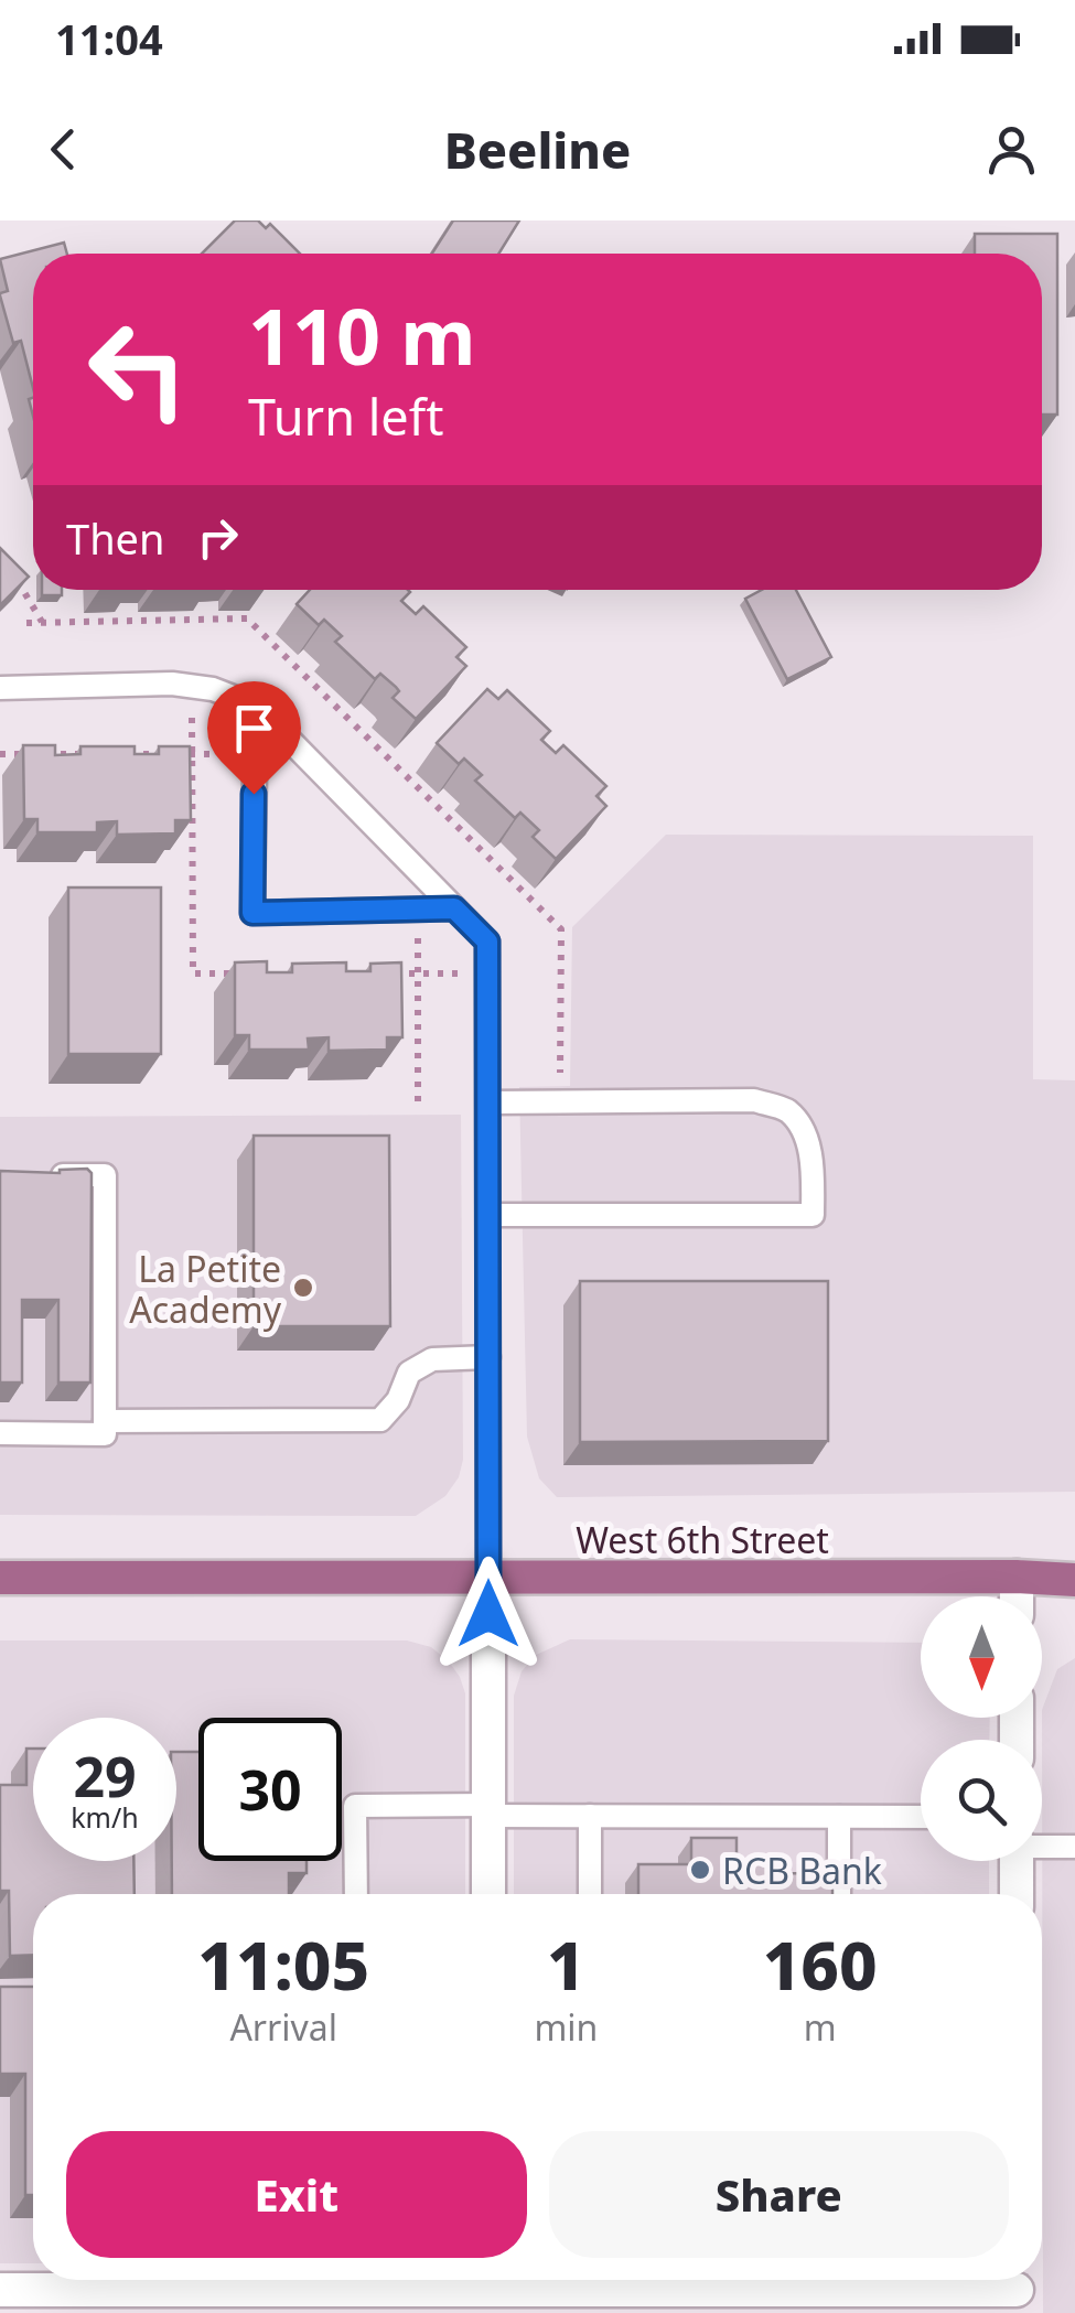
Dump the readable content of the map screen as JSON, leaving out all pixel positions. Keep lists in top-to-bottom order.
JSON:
{
  "streets": {
    "main road": ["West 6th Street"]
  },
  "places": ["La Petite Academy", "RCB Bank"],
  "north": "bottom",
  "page": {
    "status": "11:04",
    "header": "Beeline",
    "turn": ["110 m", "Turn left"],
    "then": "Then",
    "speed": "29 km/h",
    "limit": "30",
    "eta": [
      "11:05",
      "Arrival",
      "1",
      "min",
      "160",
      "m"
    ],
    "buttons": ["Exit", "Share"]
  }
}
